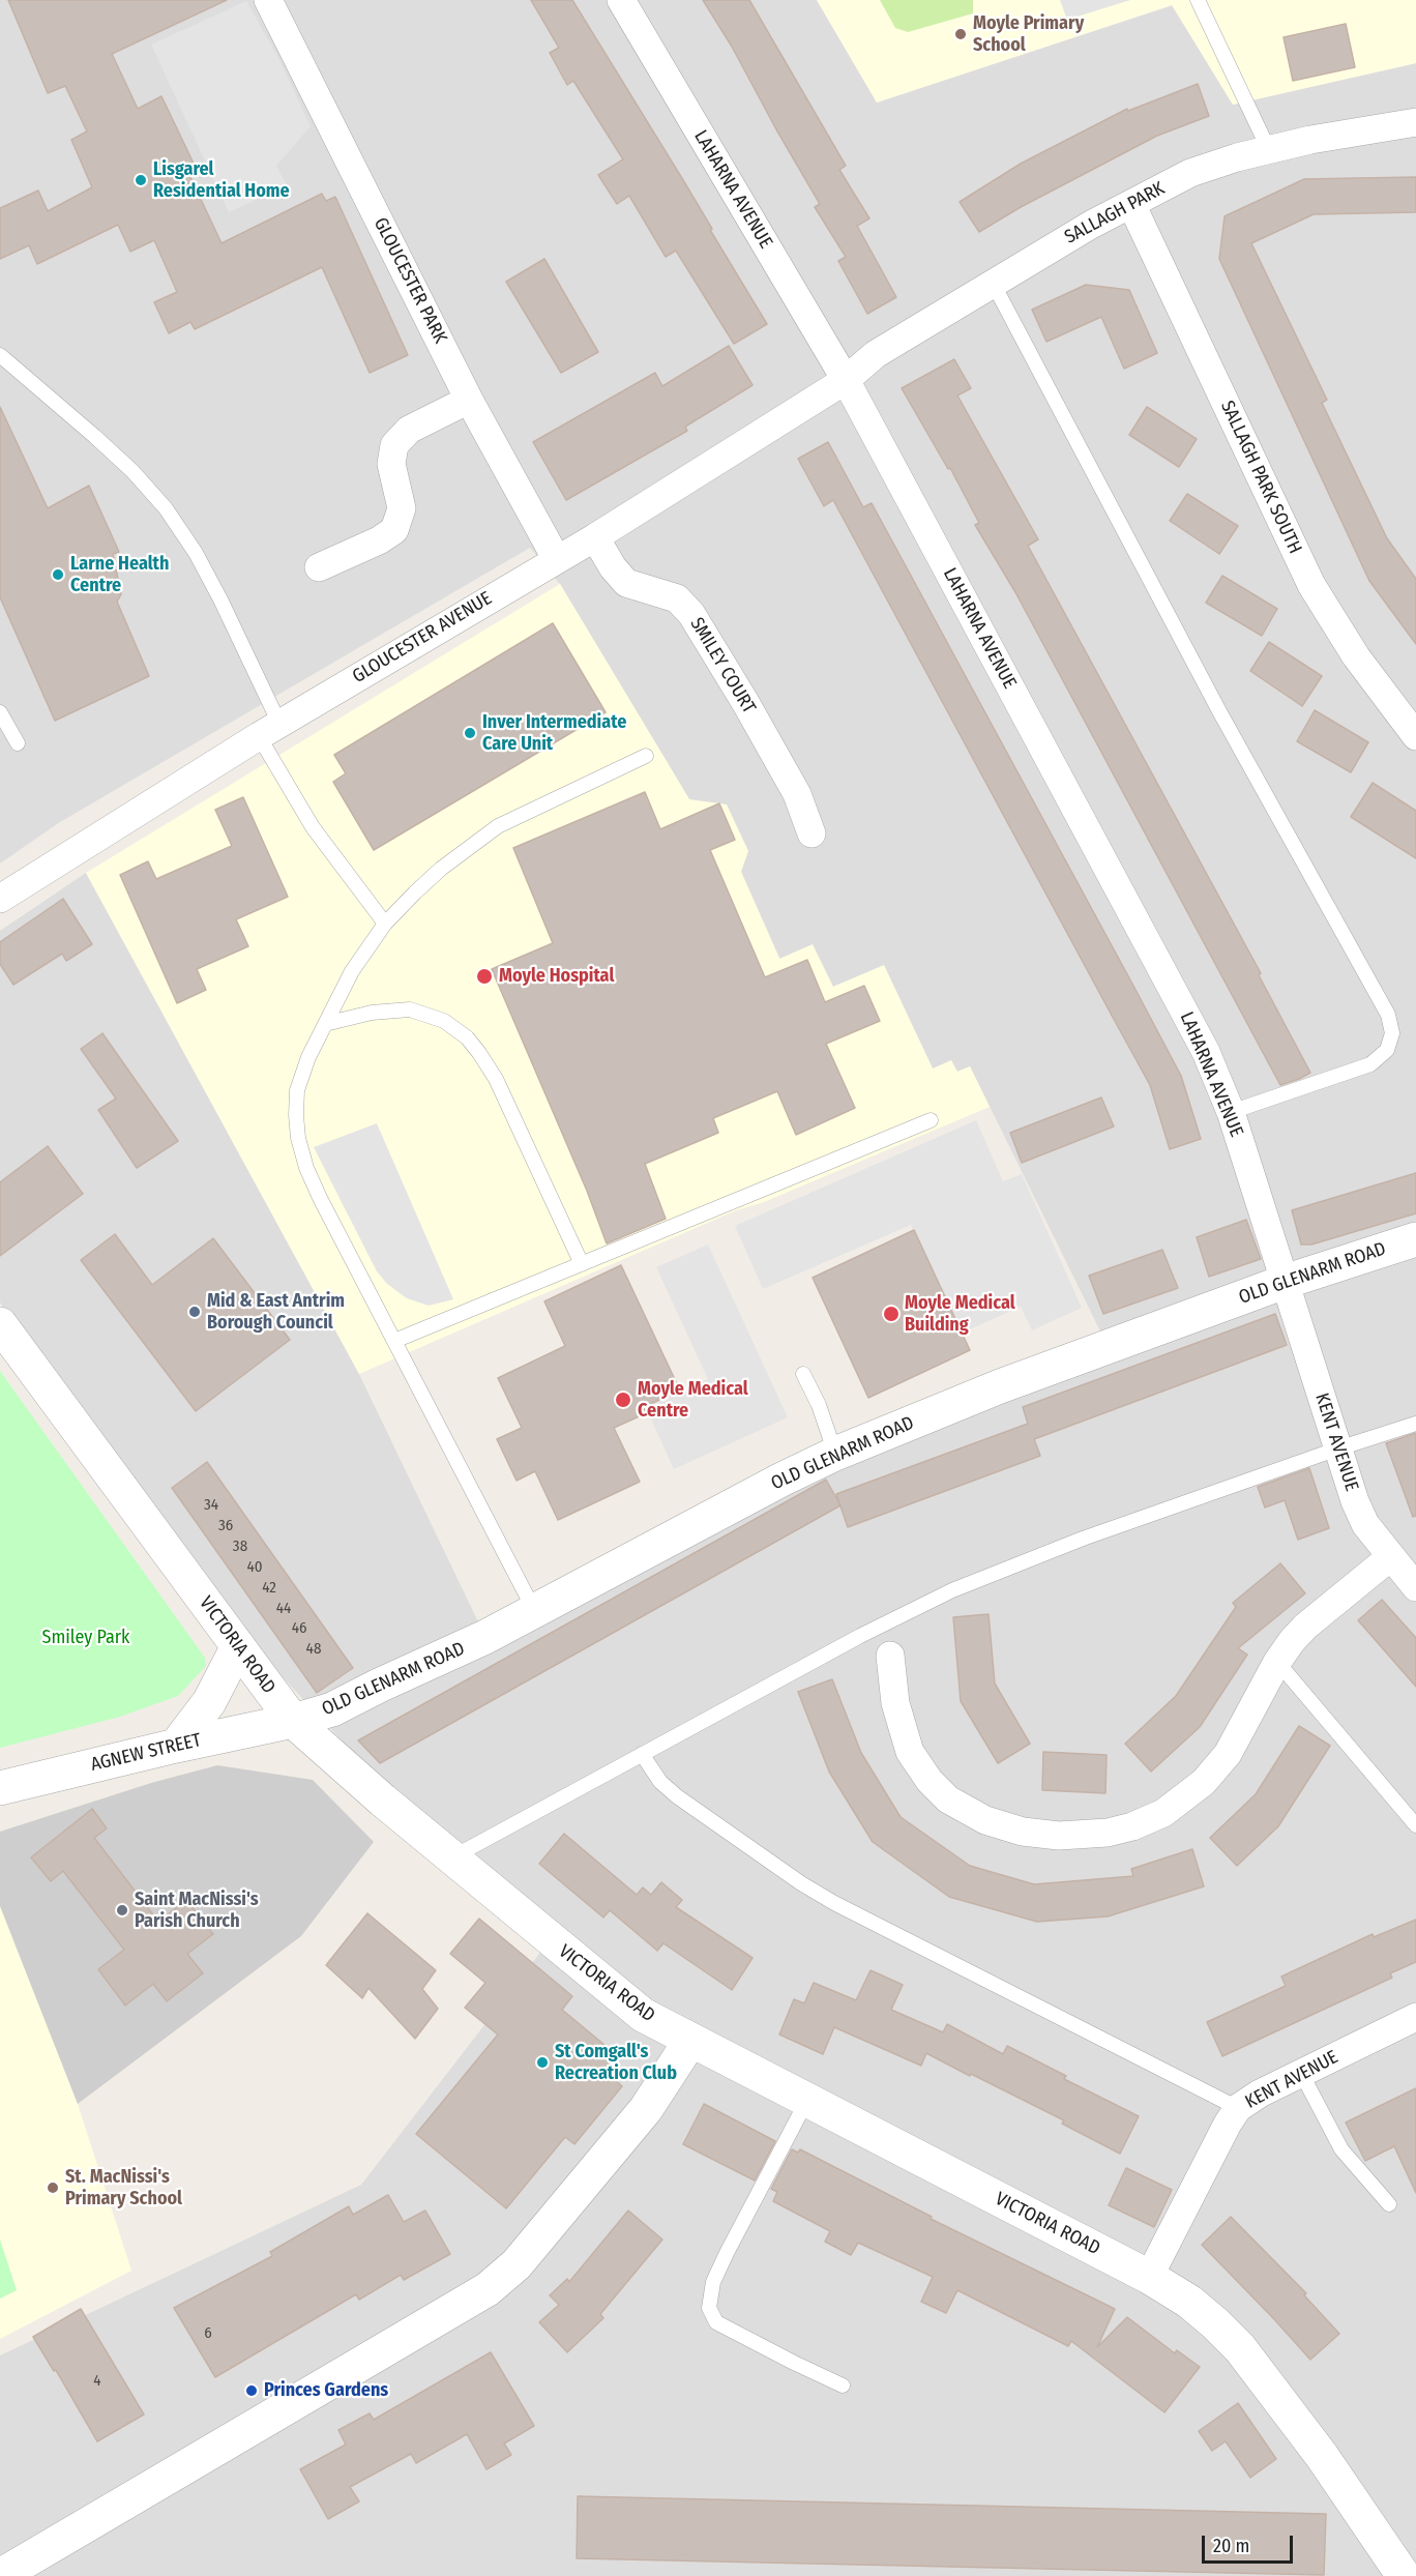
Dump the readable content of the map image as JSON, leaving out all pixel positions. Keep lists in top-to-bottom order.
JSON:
{
  "streets": {
    "street": [
      "LAHARNA AVENUE",
      "SALLAGH PARK",
      "GLOUCESTER PARK",
      "SALLAGH PARK SOUTH",
      "GLOUCESTER AVENUE",
      "SMILEY COURT",
      "OLD GLENARM ROAD",
      "KENT AVENUE",
      "VICTORIA ROAD",
      "AGNEW STREET"
    ]
  },
  "crossings": [
    ["LAHARNA AVENUE", "SALLAGH PARK"],
    ["LAHARNA AVENUE", "GLOUCESTER AVENUE"],
    ["LAHARNA AVENUE", "OLD GLENARM ROAD"],
    ["LAHARNA AVENUE", "KENT AVENUE"],
    ["SALLAGH PARK", "SALLAGH PARK SOUTH"],
    ["SALLAGH PARK", "GLOUCESTER AVENUE"],
    ["GLOUCESTER PARK", "GLOUCESTER AVENUE"],
    ["GLOUCESTER AVENUE", "SMILEY COURT"],
    ["OLD GLENARM ROAD", "KENT AVENUE"],
    ["OLD GLENARM ROAD", "VICTORIA ROAD"],
    ["OLD GLENARM ROAD", "AGNEW STREET"],
    ["KENT AVENUE", "VICTORIA ROAD"],
    ["VICTORIA ROAD", "AGNEW STREET"]
  ],
  "parks": ["Smiley Park"],
  "places": [
    "Moyle Primary School",
    "Lisgarel Residential Home",
    "Larne Health Centre",
    "Inver Intermediate Care Unit",
    "Moyle Hospital",
    "Mid & East Antrim Borough Council",
    "Moyle Medical Building",
    "Moyle Medical Centre",
    "Saint MacNissi's Parish Church",
    "St Comgall's Recreation Club",
    "St. MacNissi's Primary School",
    "Princes Gardens"
  ],
  "house_numbers": [
    "34",
    "36",
    "38",
    "40",
    "42",
    "44",
    "46",
    "48",
    "6",
    "4"
  ],
  "scale_bar": "20 m"
}
